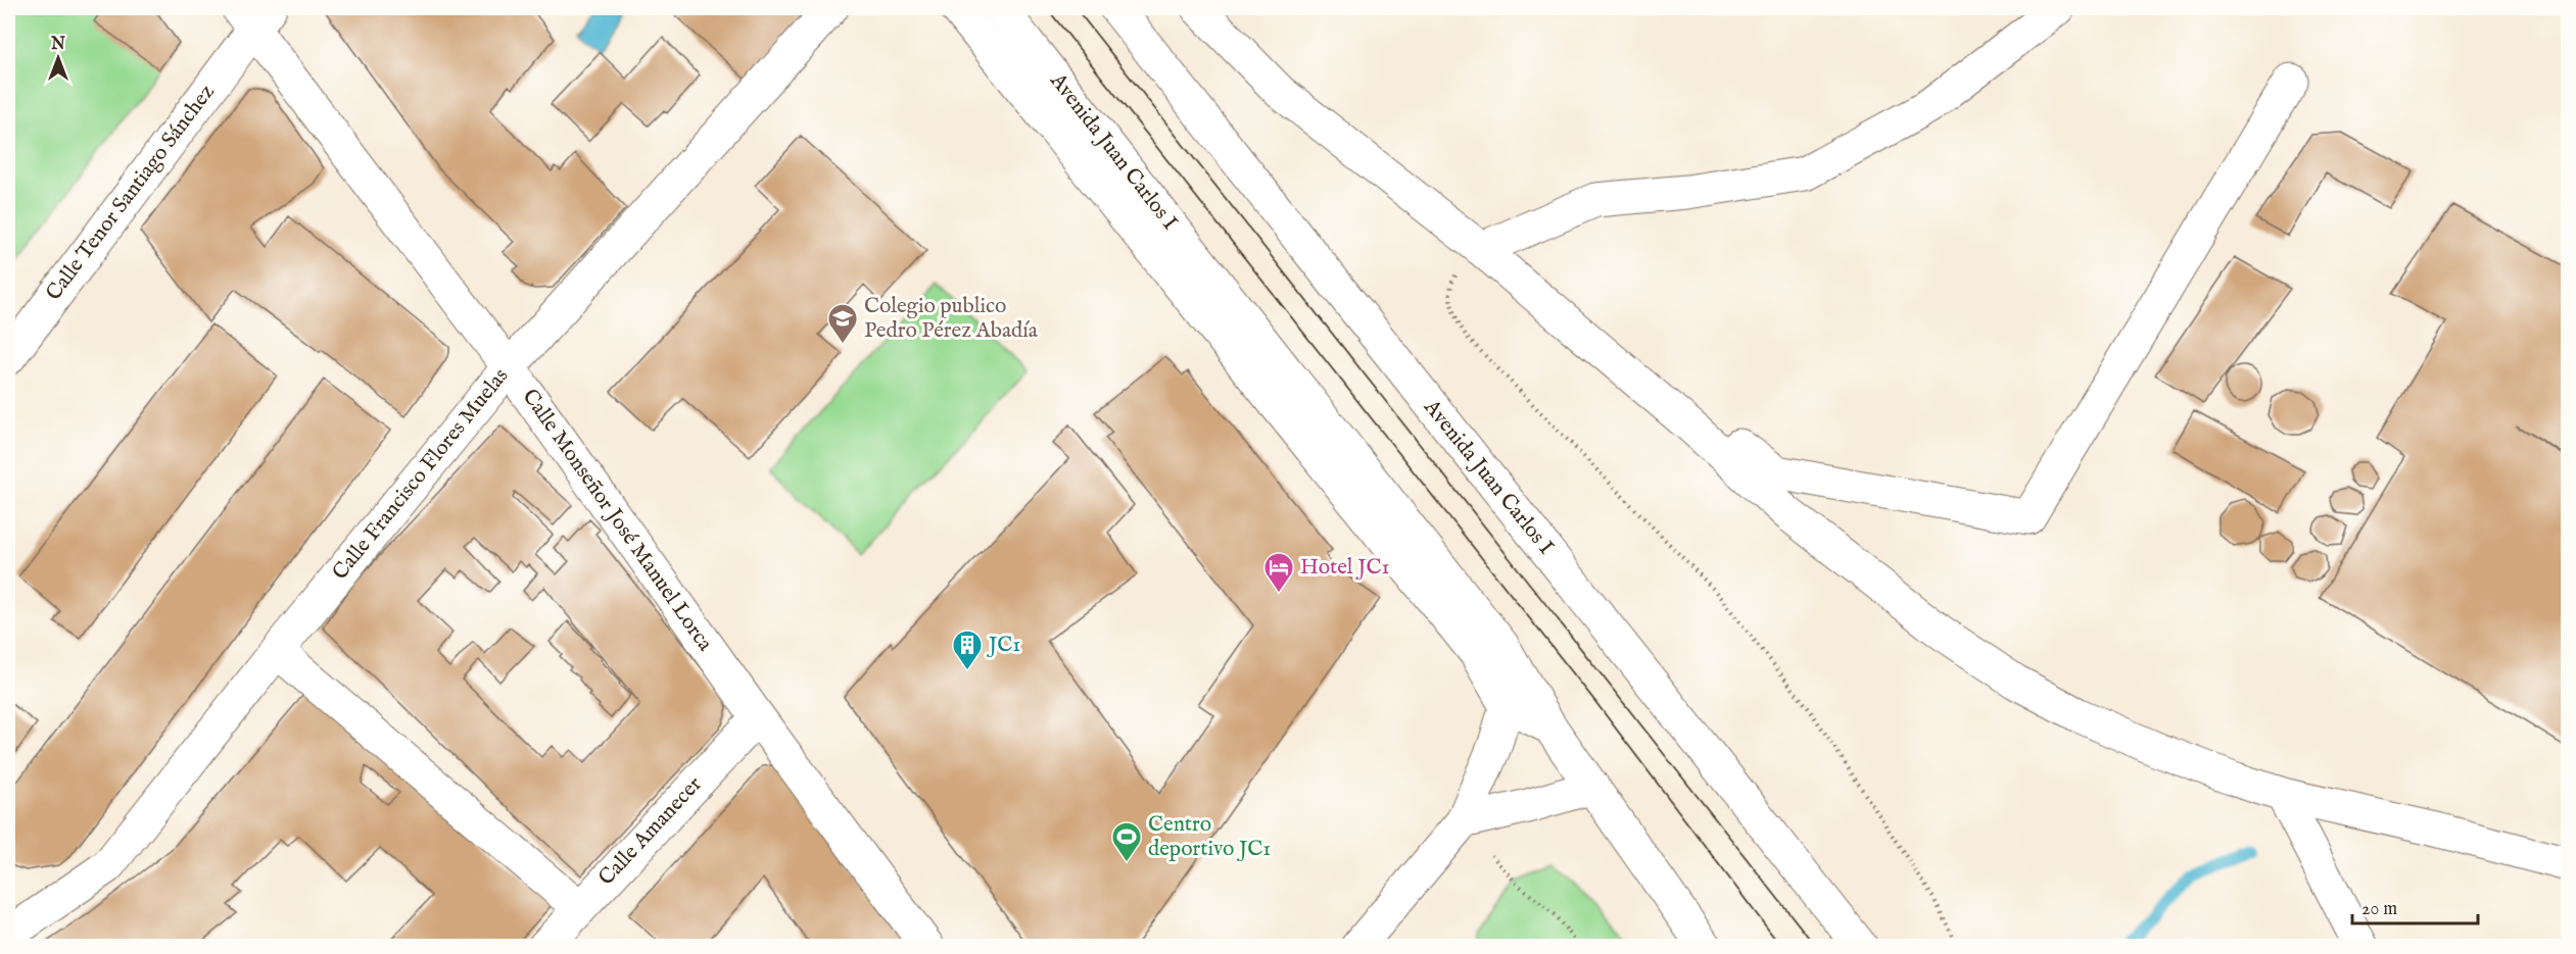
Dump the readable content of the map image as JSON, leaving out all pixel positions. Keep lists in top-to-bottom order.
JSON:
{
  "streets": {
    "street": [
      "Avenida Juan Carlos I",
      "Calle Tenor Santiago Sánchez",
      "Calle Francisco Flores Muelas",
      "Calle Monseñor José Manuel Lorca",
      "Calle Amanecer"
    ]
  },
  "crossings": [
    ["Calle Tenor Santiago Sánchez", "Calle Monseñor José Manuel Lorca"],
    ["Calle Francisco Flores Muelas", "Calle Monseñor José Manuel Lorca"],
    ["Calle Monseñor José Manuel Lorca", "Calle Amanecer"]
  ],
  "places": {
    "school or university": ["Colegio publico Pedro Pérez Abadía"],
    "hotel": ["Hotel JC1"],
    "building": ["JC1"],
    "sports": ["Centro deportivo JC1"]
  },
  "scale_bar": "20 m",
  "north": "top"
}
